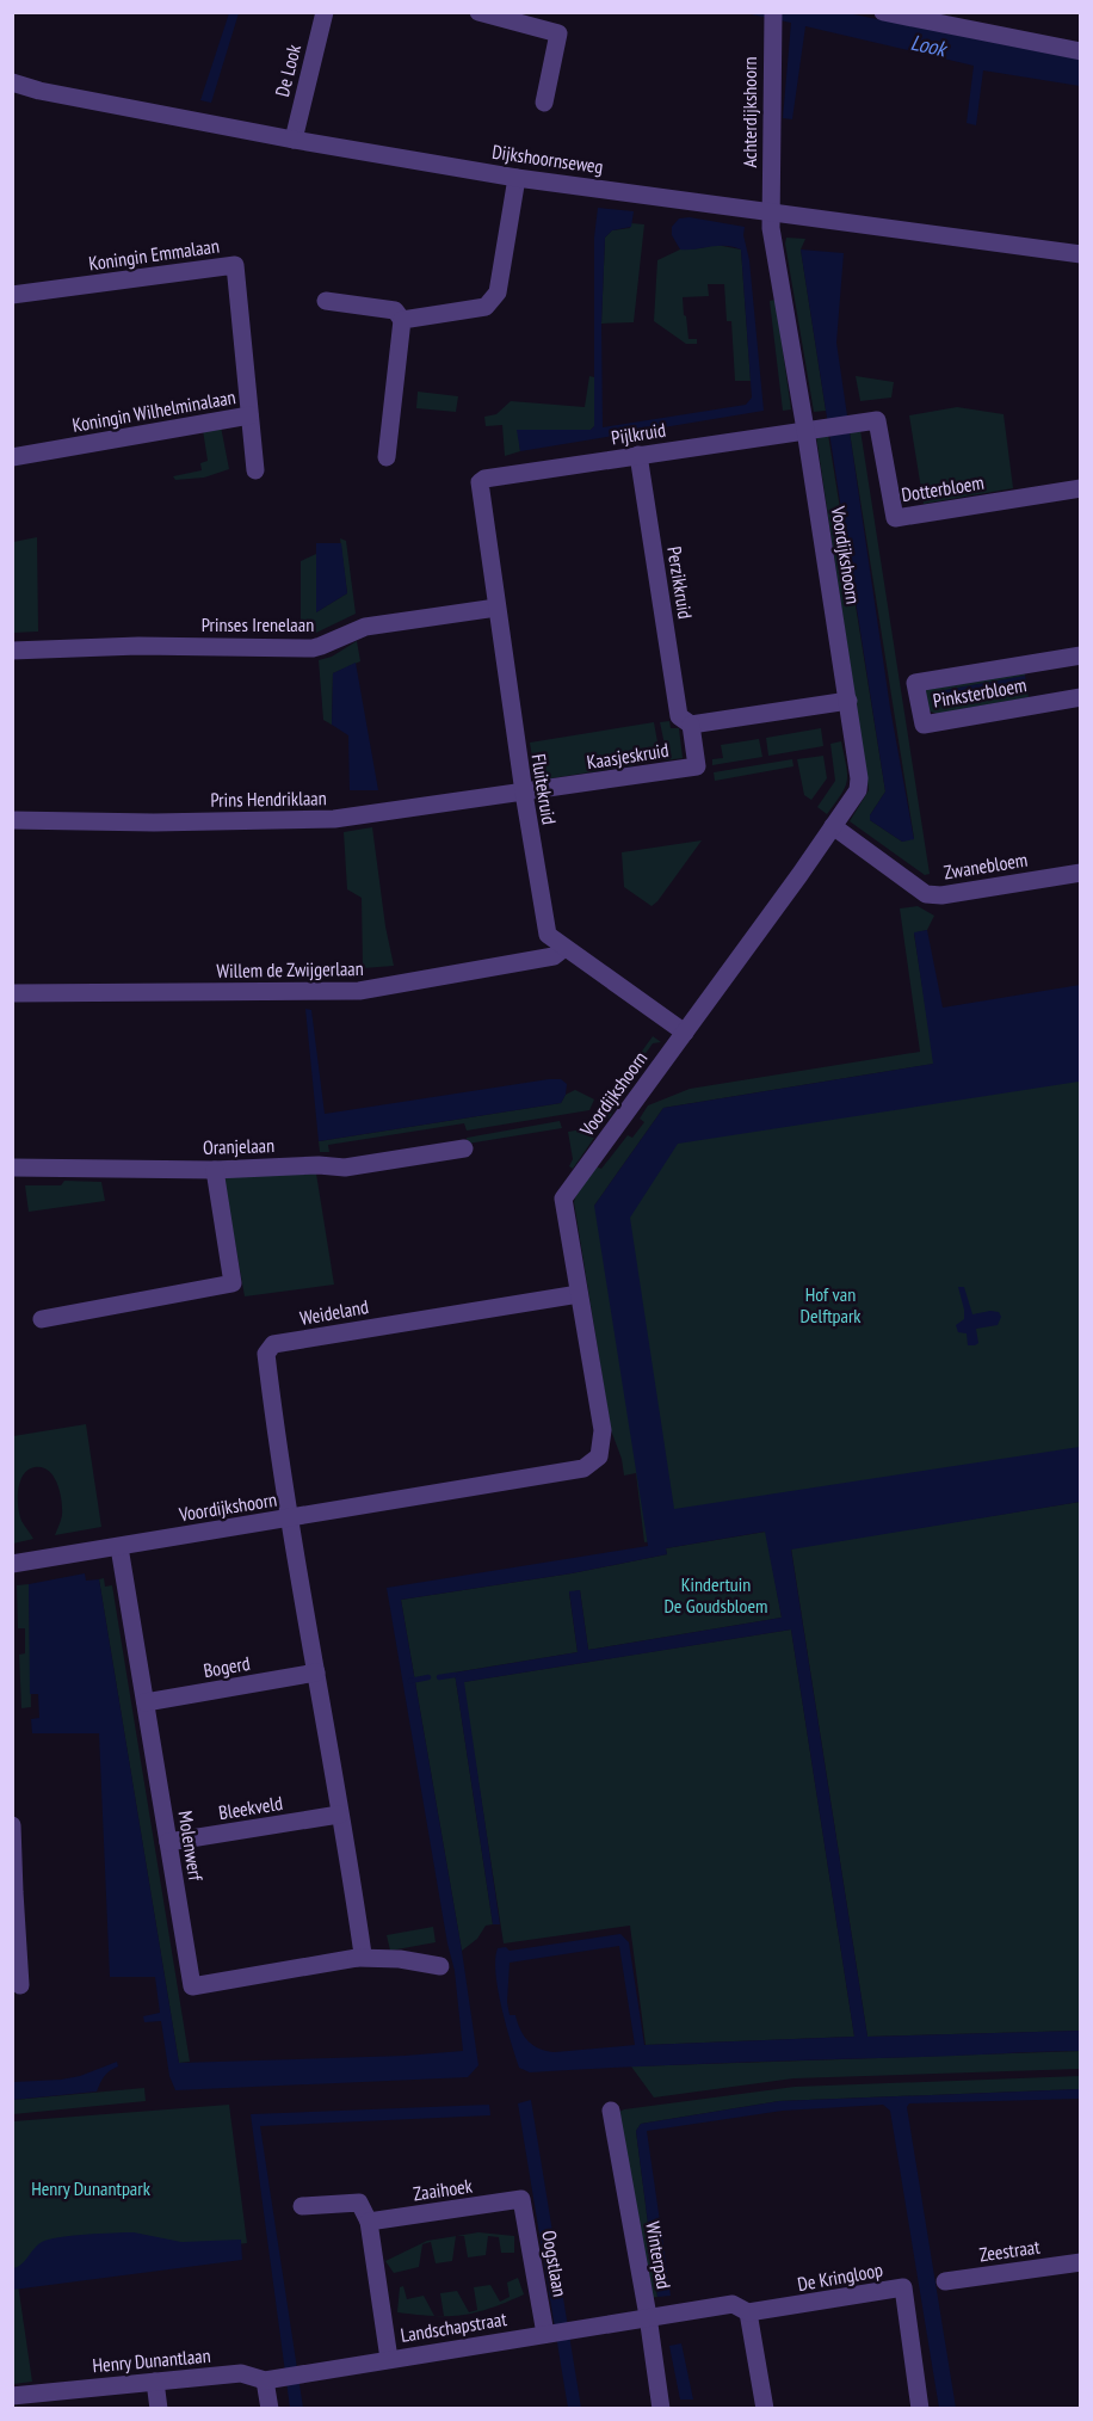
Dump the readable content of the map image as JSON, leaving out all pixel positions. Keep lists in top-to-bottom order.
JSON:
{
  "streets": {
    "street": [
      "De Look",
      "Achterdijkshoorn",
      "Dijkshoornseweg",
      "Koningin Emmalaan",
      "Koningin Wilhelminalaan",
      "Pijlkruid",
      "Dotterbloem",
      "Voordijkshoorn",
      "Perzikkruid",
      "Prinses Irenelaan",
      "Pinksterbloem",
      "Kaasjeskruid",
      "Fluitekruid",
      "Prins Hendriklaan",
      "Zwanebloem",
      "Willem de Zwijgerlaan",
      "Oranjelaan",
      "Weideland",
      "Bogerd",
      "Bleekveld",
      "Molenwerf",
      "Zaaihoek",
      "Zeestraat",
      "Winterpad",
      "Oogstlaan",
      "De Kringloop",
      "Landschapstraat",
      "Henry Dunantlaan"
    ]
  },
  "crossings": [
    ["De Look", "Dijkshoornseweg"],
    ["Achterdijkshoorn", "Dijkshoornseweg"],
    ["Achterdijkshoorn", "Voordijkshoorn"],
    ["Dijkshoornseweg", "Voordijkshoorn"],
    ["Koningin Emmalaan", "Koningin Wilhelminalaan"],
    ["Pijlkruid", "Dotterbloem"],
    ["Pijlkruid", "Voordijkshoorn"],
    ["Pijlkruid", "Perzikkruid"],
    ["Pijlkruid", "Fluitekruid"],
    ["Dotterbloem", "Voordijkshoorn"],
    ["Voordijkshoorn", "Kaasjeskruid"],
    ["Voordijkshoorn", "Fluitekruid"],
    ["Voordijkshoorn", "Zwanebloem"],
    ["Voordijkshoorn", "Weideland"],
    ["Voordijkshoorn", "Molenwerf"],
    ["Perzikkruid", "Kaasjeskruid"],
    ["Prinses Irenelaan", "Fluitekruid"],
    ["Kaasjeskruid", "Fluitekruid"],
    ["Kaasjeskruid", "Prins Hendriklaan"],
    ["Fluitekruid", "Prins Hendriklaan"],
    ["Fluitekruid", "Willem de Zwijgerlaan"],
    ["Bogerd", "Molenwerf"],
    ["Bleekveld", "Molenwerf"],
    ["Zaaihoek", "Oogstlaan"],
    ["Winterpad", "De Kringloop"],
    ["Winterpad", "Landschapstraat"],
    ["Oogstlaan", "Landschapstraat"],
    ["De Kringloop", "Landschapstraat"],
    ["Landschapstraat", "Henry Dunantlaan"]
  ],
  "water": ["Look"],
  "parks": ["Hof van Delftpark", "Kindertuin De Goudsbloem", "Henry Dunantpark"]
}
